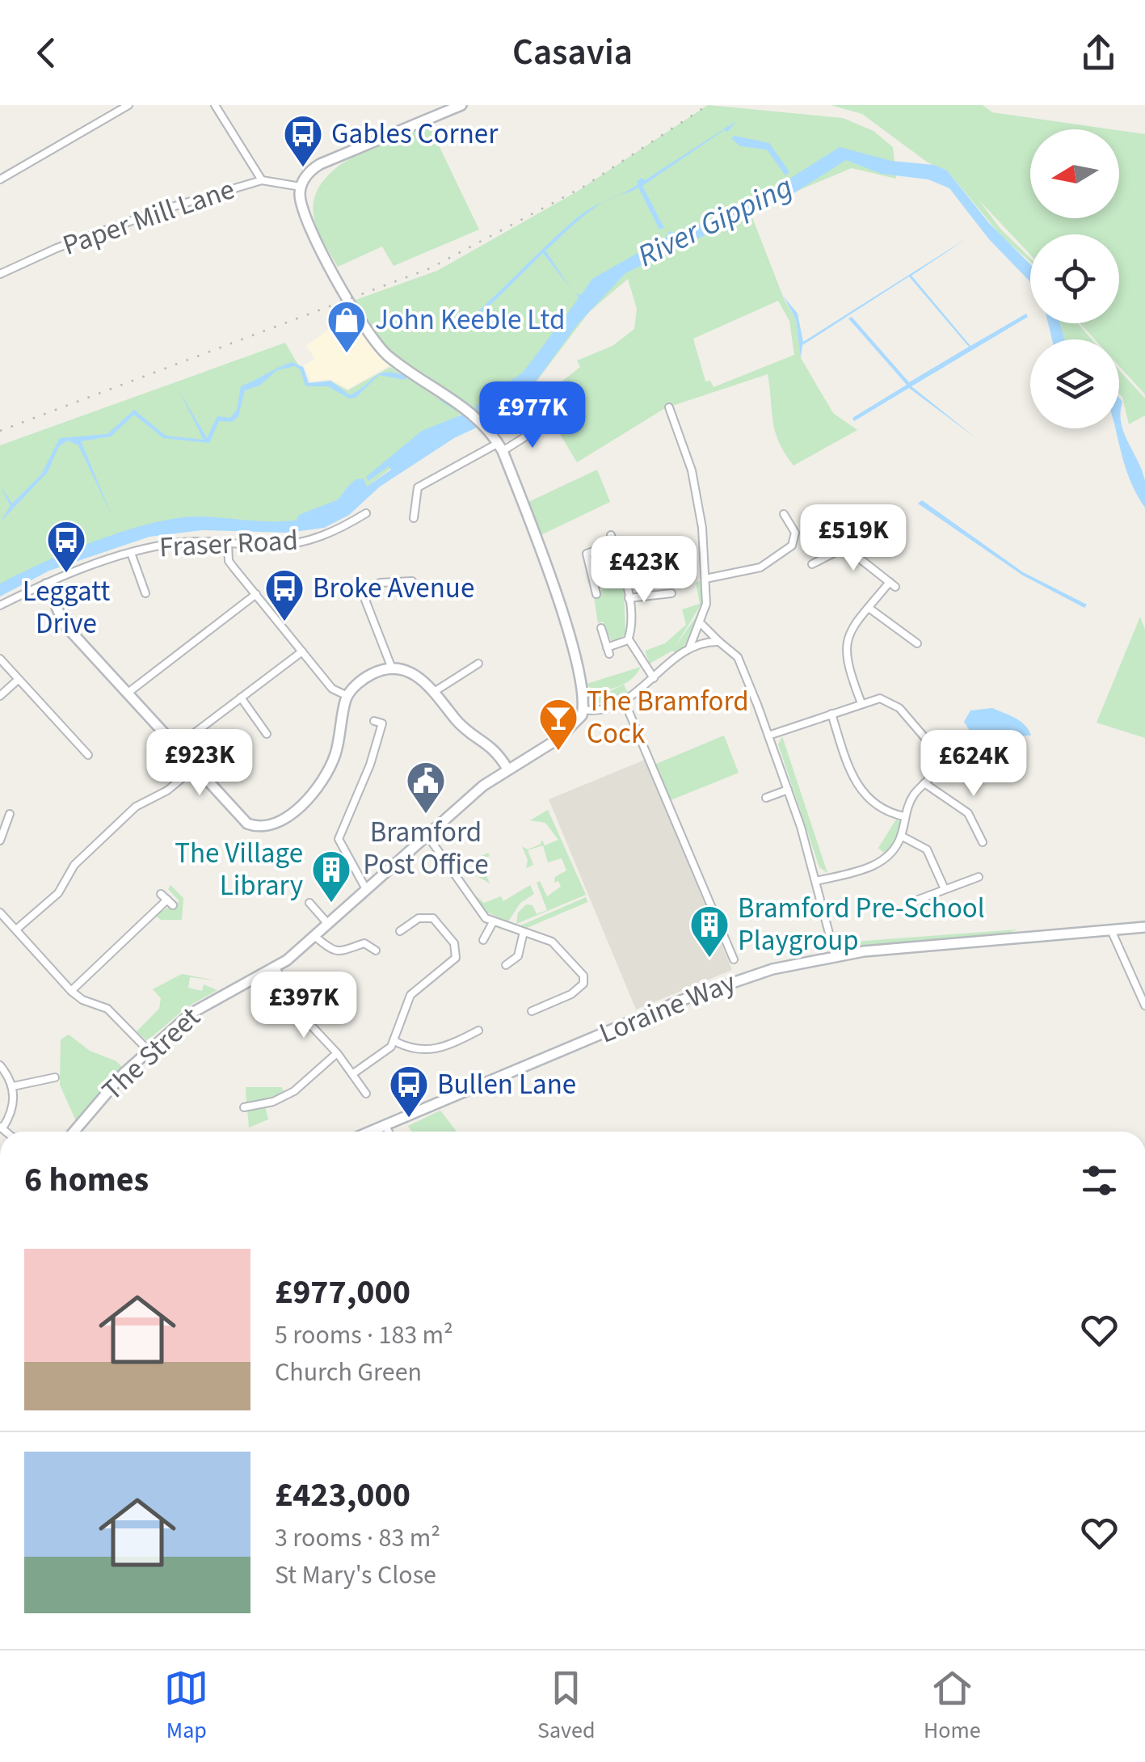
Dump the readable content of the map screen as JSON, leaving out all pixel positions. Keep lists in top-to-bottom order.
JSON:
{
  "streets": {
    "main road": ["Loraine Way", "The Street"],
    "street": ["Paper Mill Lane", "Fraser Road"]
  },
  "water": ["River Gipping"],
  "places": {
    "bus stop": [
      "Gables Corner",
      "Leggatt Drive",
      "Broke Avenue",
      "Bullen Lane"
    ],
    "shop": ["John Keeble Ltd"],
    "bar": ["The Bramford Cock"],
    "public building": ["Bramford Post Office"],
    "building": ["The Village Library", "Bramford Pre-School Playgroup"]
  },
  "north": "left",
  "page": {
    "header": "Casavia",
    "price": [
      "£977K",
      "£519K",
      "£423K",
      "£923K",
      "£624K",
      "£397K"
    ],
    "heading": "6 homes",
    "list": [
      {
        "name": "£977,000",
        "note": "5 rooms · 183 m² · Church Green"
      },
      {
        "name": "£423,000",
        "note": "3 rooms · 83 m² · St Mary's Close"
      }
    ],
    "tabs": ["Map", "Saved", "Home"]
  }
}
